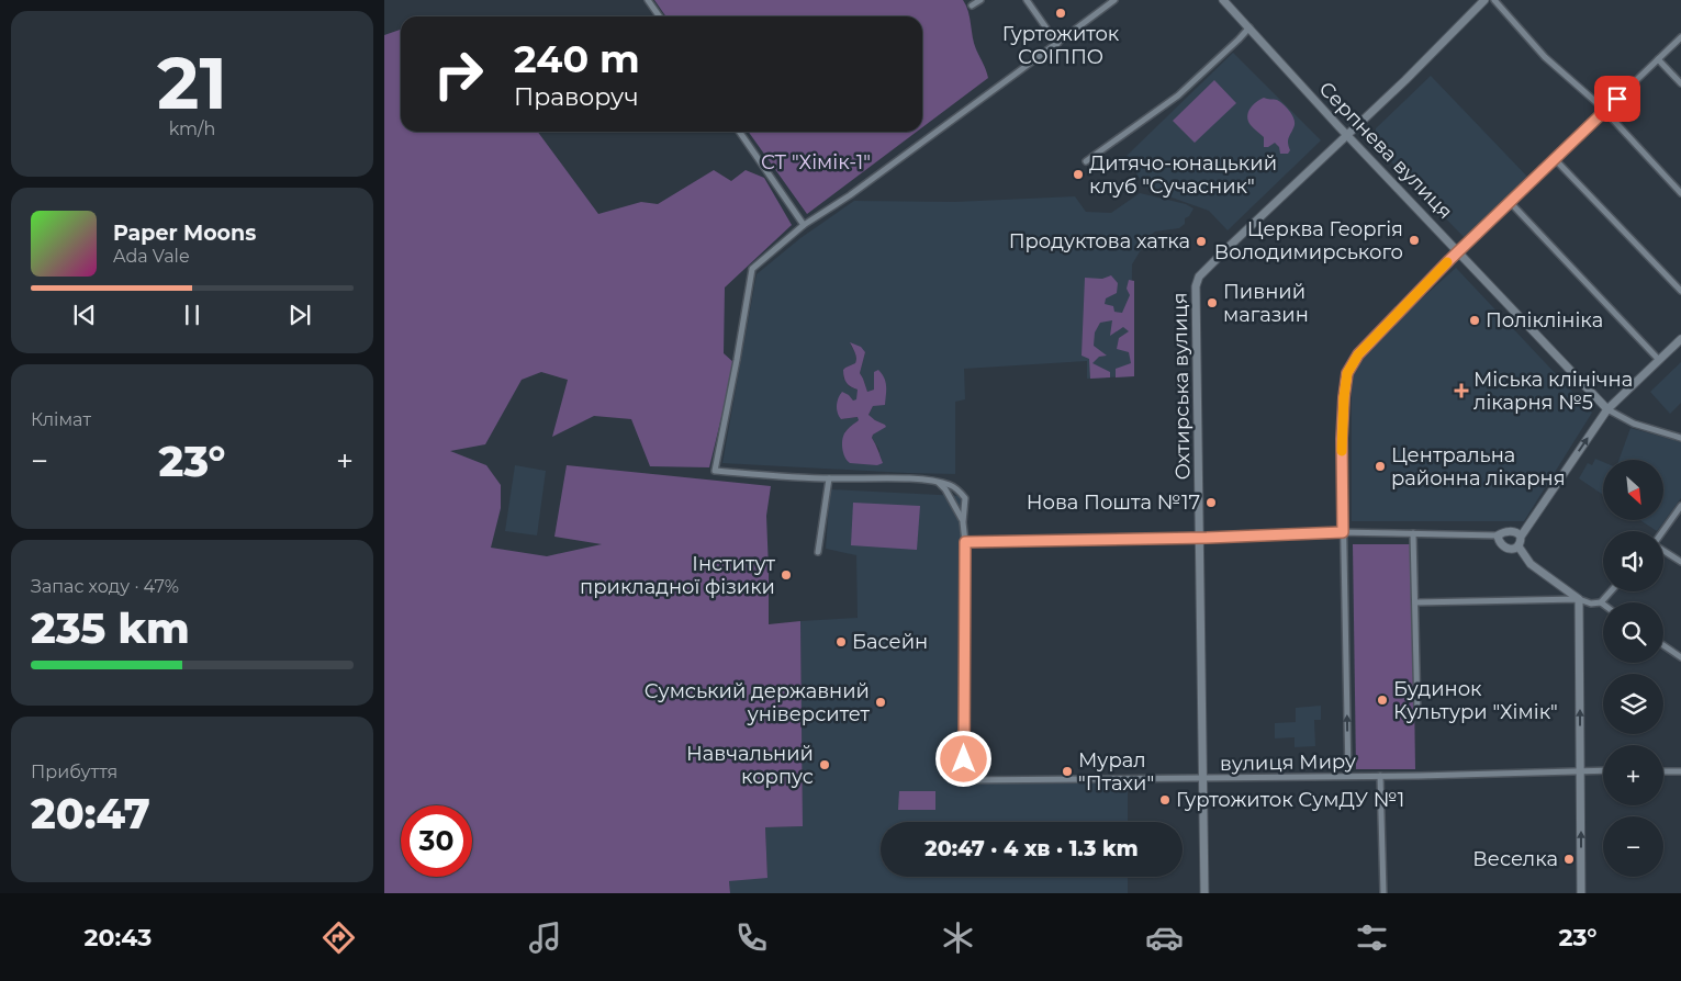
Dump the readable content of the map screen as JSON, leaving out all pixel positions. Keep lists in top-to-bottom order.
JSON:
{
  "streets": {
    "main road": ["Серпнева вулиця", "Охтирська вулиця"],
    "street": ["вулиця Миру"]
  },
  "crossings": [
    ["Серпнева вулиця", "Охтирська вулиця"],
    ["Охтирська вулиця", "вулиця Миру"]
  ],
  "parks": ["СТ \"Хімік-1\""],
  "places": {
    "other": [
      "Гуртожиток СОІППО",
      "Дитячо-юнацький клуб \"Сучасник\"",
      "Церква Георгія Володимирського",
      "Продуктова хатка",
      "Пивний магазин",
      "Поліклініка",
      "Центральна районна лікарня",
      "Нова Пошта №17",
      "Інститут прикладної фізики",
      "Басейн",
      "Будинок Культури \"Хімік\"",
      "Сумський державний університет",
      "Навчальний корпус",
      "Мурал \"Птахи\"",
      "Гуртожиток СумДУ №1",
      "Веселка"
    ],
    "health": ["Міська клінічна лікарня №5"]
  },
  "north": "bottom right",
  "page": {
    "tile": [
      ["21", "km/h"],
      "Клімат",
      ["Запас ходу · 47%", "235 km"],
      ["Прибуття", "20:47"]
    ],
    "turn": ["240 m", "Праворуч"],
    "song": ["Paper Moons", "Ada Vale"],
    "heat": ["−", "23°", "+"],
    "map_buttons": ["+", "−"],
    "limit": "30",
    "trip": "20:47 · 4 хв · 1.3 km",
    "tabs": ["20:43", "23°"]
  }
}
